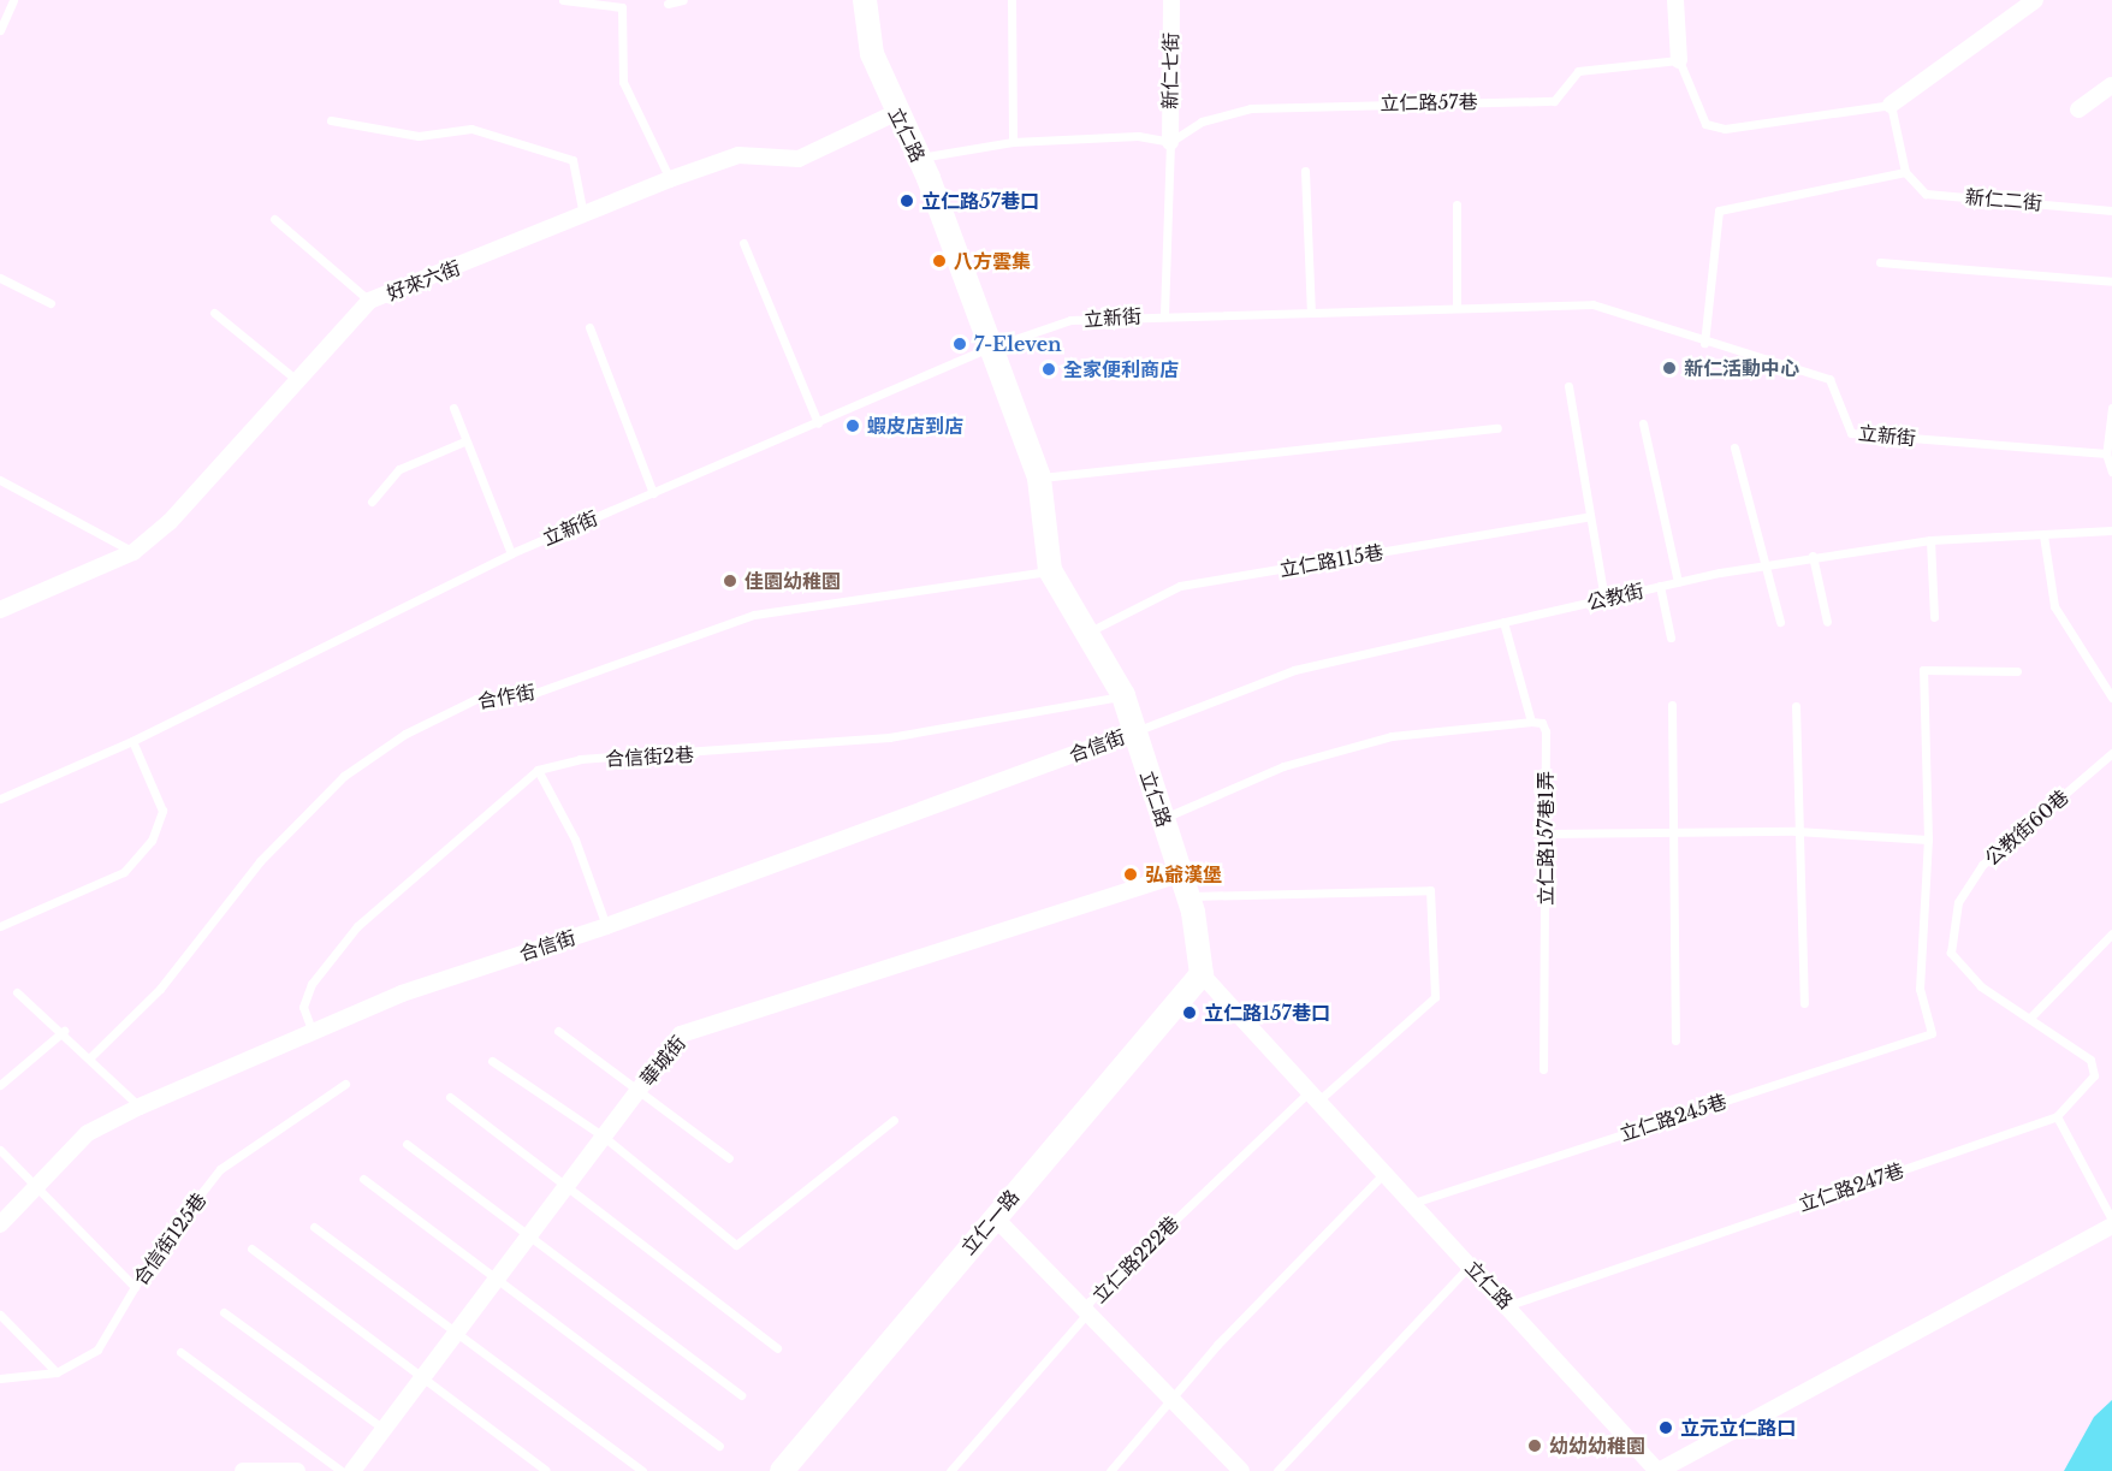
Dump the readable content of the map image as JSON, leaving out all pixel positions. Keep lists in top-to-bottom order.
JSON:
{
  "streets": {
    "street": [
      "新仁七街",
      "立仁路",
      "好來六街",
      "合信街",
      "華城街",
      "立仁一路"
    ],
    "lane": [
      "立仁路57巷",
      "新仁二街",
      "立新街",
      "立仁路115巷",
      "公教街",
      "合作街",
      "合信街2巷",
      "公教街60巷",
      "立仁路157巷1弄",
      "立仁路245巷",
      "立仁路247巷",
      "合信街125巷",
      "立仁路222巷"
    ]
  },
  "crossings": [
    ["新仁七街", "立仁路57巷"],
    ["立仁路", "好來六街"],
    ["立仁路", "立新街"],
    ["立仁路", "立仁路115巷"],
    ["立仁路", "公教街"],
    ["立仁路", "合作街"],
    ["立仁路", "合信街"],
    ["立仁路", "合信街2巷"],
    ["立仁路", "華城街"],
    ["立仁路", "立仁路245巷"],
    ["立仁路", "立仁路247巷"],
    ["立仁路", "立仁一路"],
    ["立仁路", "立仁路222巷"],
    ["公教街", "合信街"],
    ["公教街", "立仁路157巷1弄"],
    ["合信街", "合信街2巷"],
    ["公教街60巷", "立仁路247巷"]
  ],
  "places": [
    "立仁路57巷口",
    "八方雲集",
    "7-Eleven",
    "新仁活動中心",
    "全家便利商店",
    "蝦皮店到店",
    "佳園幼稚園",
    "弘爺漢堡",
    "立仁路157巷口",
    "立元立仁路口",
    "幼幼幼稚園"
  ]
}
